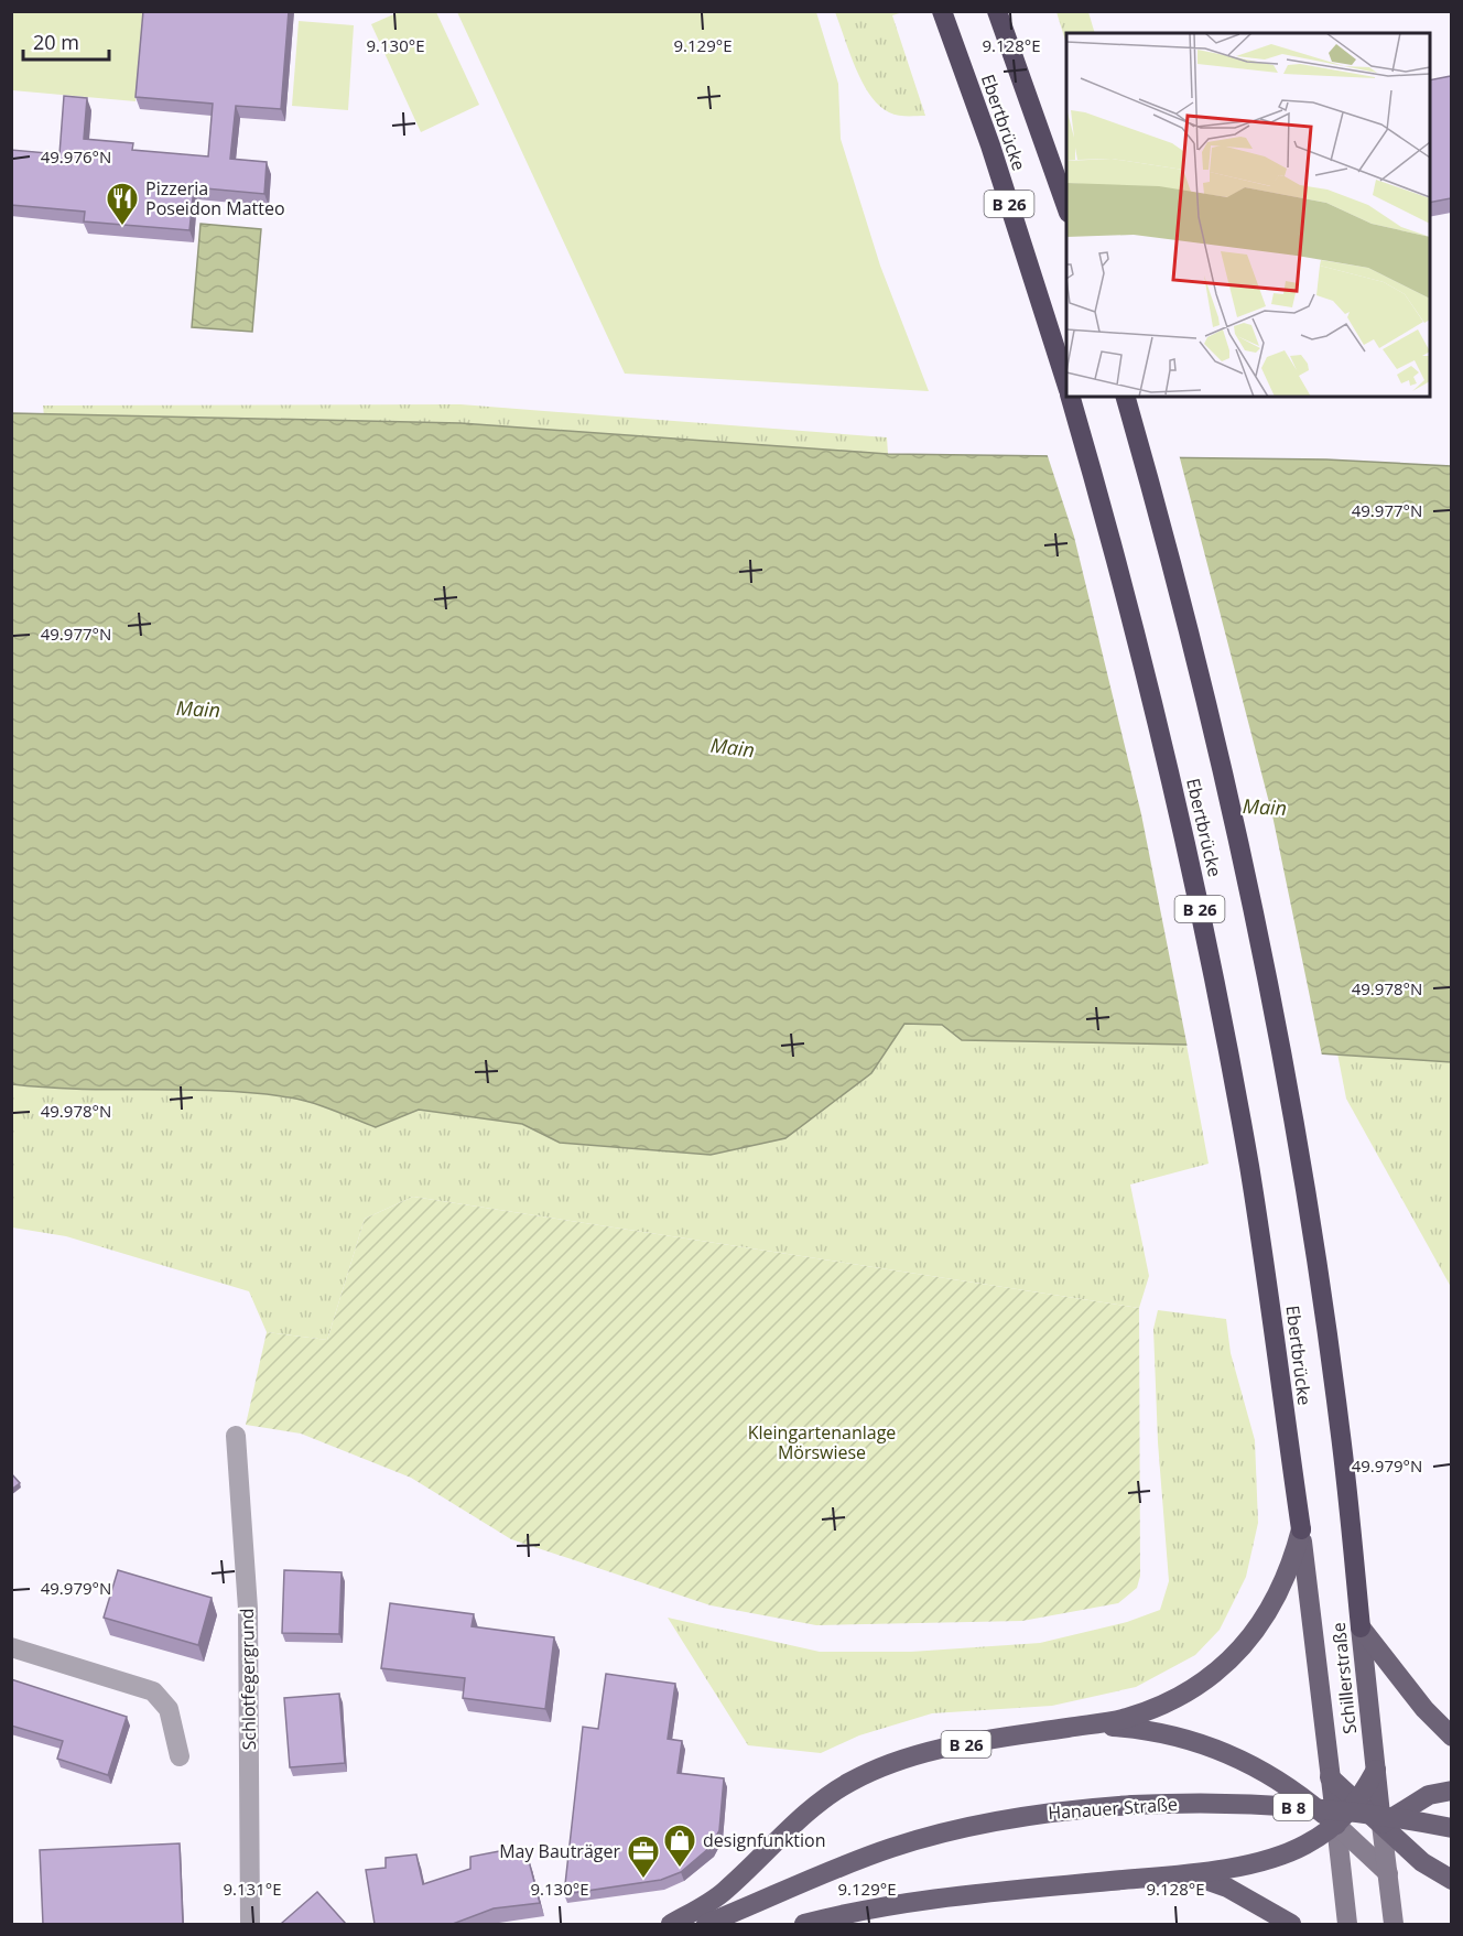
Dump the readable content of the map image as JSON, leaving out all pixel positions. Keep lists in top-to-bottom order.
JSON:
{
  "streets": {
    "highway": ["Ebertbrücke", "B 26", "Schillerstraße"],
    "main road": ["B 8", "Hanauer Straße"],
    "street": ["Schlotfegergrund"]
  },
  "crossings": [
    ["Ebertbrücke", "Schillerstraße"]
  ],
  "water": ["Main"],
  "parks": ["Kleingartenanlage Mörswiese"],
  "places": {
    "restaurant": ["Pizzeria Poseidon Matteo"],
    "shop": ["designfunktion"],
    "office": ["May Bauträger"]
  },
  "scale_bar": "20 m",
  "coordinates": [
    "9.130°E",
    "9.129°E",
    "9.128°E",
    "49.976°N",
    "49.977°N",
    "49.978°N",
    "49.979°N",
    "9.131°E"
  ]
}
